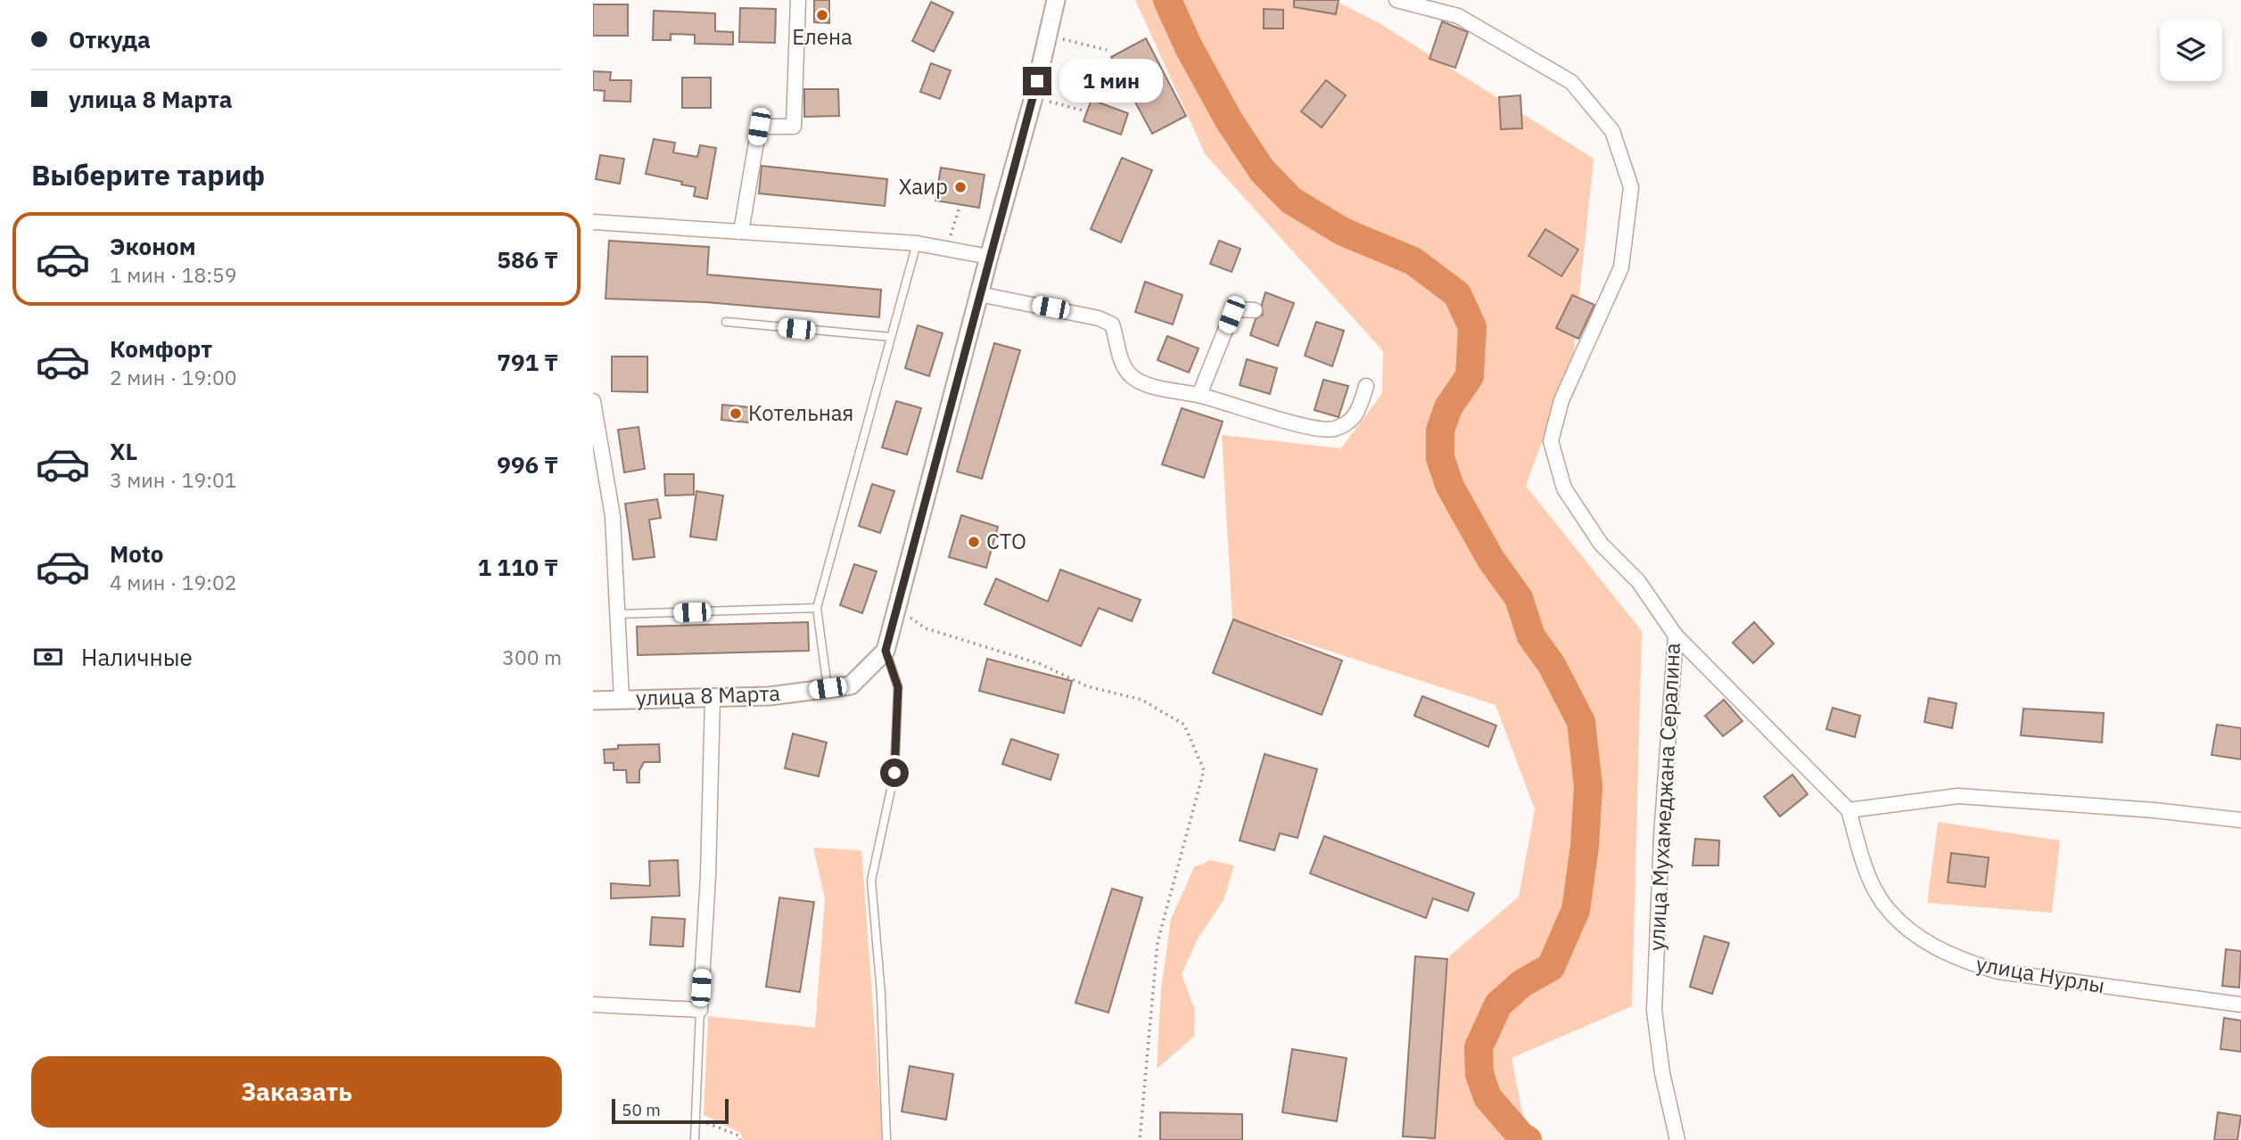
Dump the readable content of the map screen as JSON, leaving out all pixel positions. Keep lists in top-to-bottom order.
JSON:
{
  "streets": {
    "street": ["улица 8 Марта", "улица Мухамеджана Сералина", "улица Нурлы"]
  },
  "crossings": [
    ["улица Мухамеджана Сералина", "улица Нурлы"]
  ],
  "places": [
    "Елена",
    "Хаир",
    "Котельная",
    "СТО"
  ],
  "scale_bar": "50 m",
  "page": {
    "banner": ["Откуда", "улица 8 Марта"],
    "bubble": "1 мин",
    "heading": "Выберите тариф",
    "list": [
      {
        "name": "Эконом",
        "note": "1 мин · 18:59",
        "value": "586 ₸"
      },
      {
        "name": "Комфорт",
        "note": "2 мин · 19:00",
        "value": "791 ₸"
      },
      {
        "name": "XL",
        "note": "3 мин · 19:01",
        "value": "996 ₸"
      },
      {
        "name": "Moto",
        "note": "4 мин · 19:02",
        "value": "1 110 ₸"
      }
    ],
    "pay": ["Наличные", "300 m"],
    "buttons": "Заказать",
    "scale": "50 m"
  }
}
